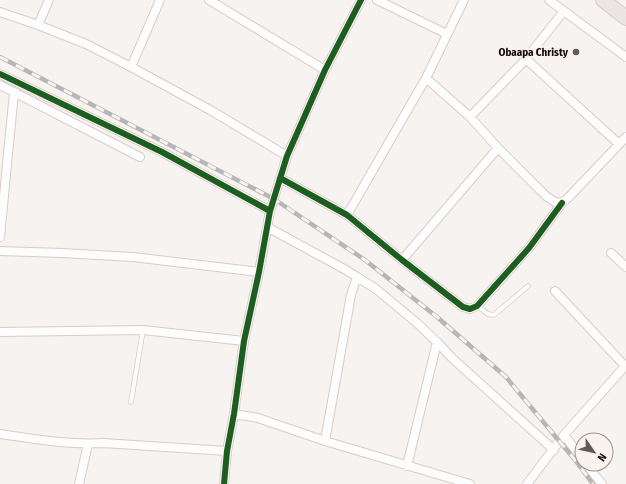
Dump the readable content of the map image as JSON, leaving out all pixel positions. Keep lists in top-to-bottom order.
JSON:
{
  "places": ["Obaapa Christy"],
  "north": "bottom right"
}
